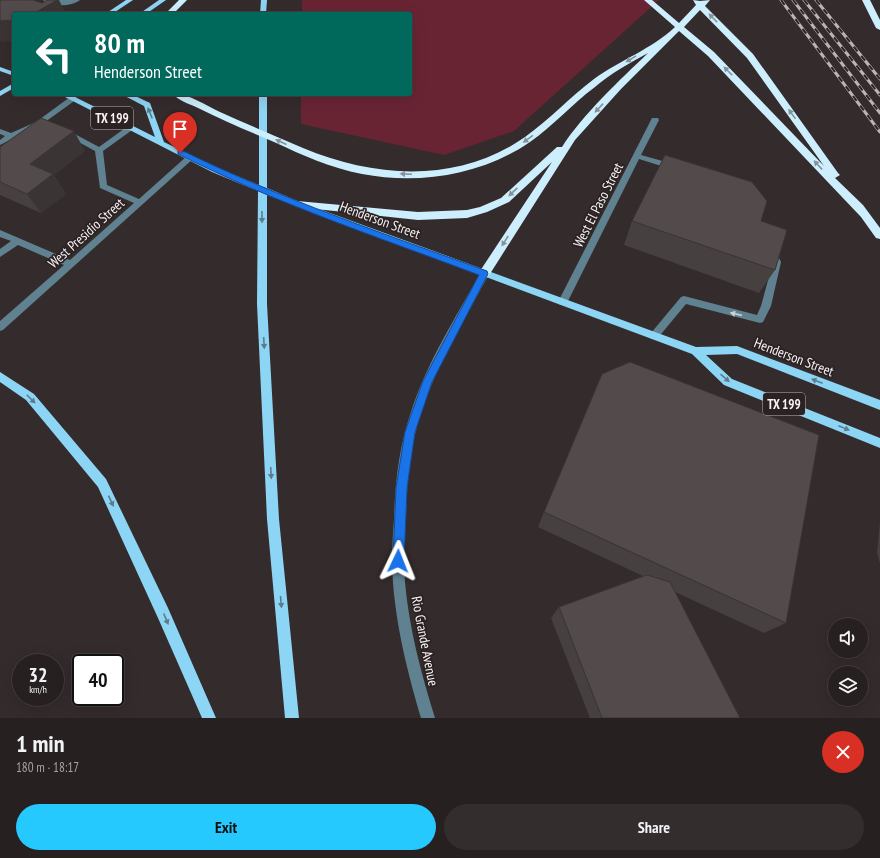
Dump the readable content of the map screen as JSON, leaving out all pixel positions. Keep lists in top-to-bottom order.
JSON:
{
  "streets": {
    "main road": ["TX 199", "Henderson Street"],
    "street": ["West El Paso Street", "West Presidio Street", "Rio Grande Avenue"]
  },
  "crossings": [
    ["West El Paso Street", "Henderson Street"],
    ["Henderson Street", "West Presidio Street"],
    ["Henderson Street", "Rio Grande Avenue"]
  ],
  "page": {
    "turn": ["80 m", "Henderson Street"],
    "speed": "32 km/h",
    "limit": "40",
    "heading": ["1 min", "180 m · 18:17"],
    "buttons": ["Exit", "Share"]
  }
}
